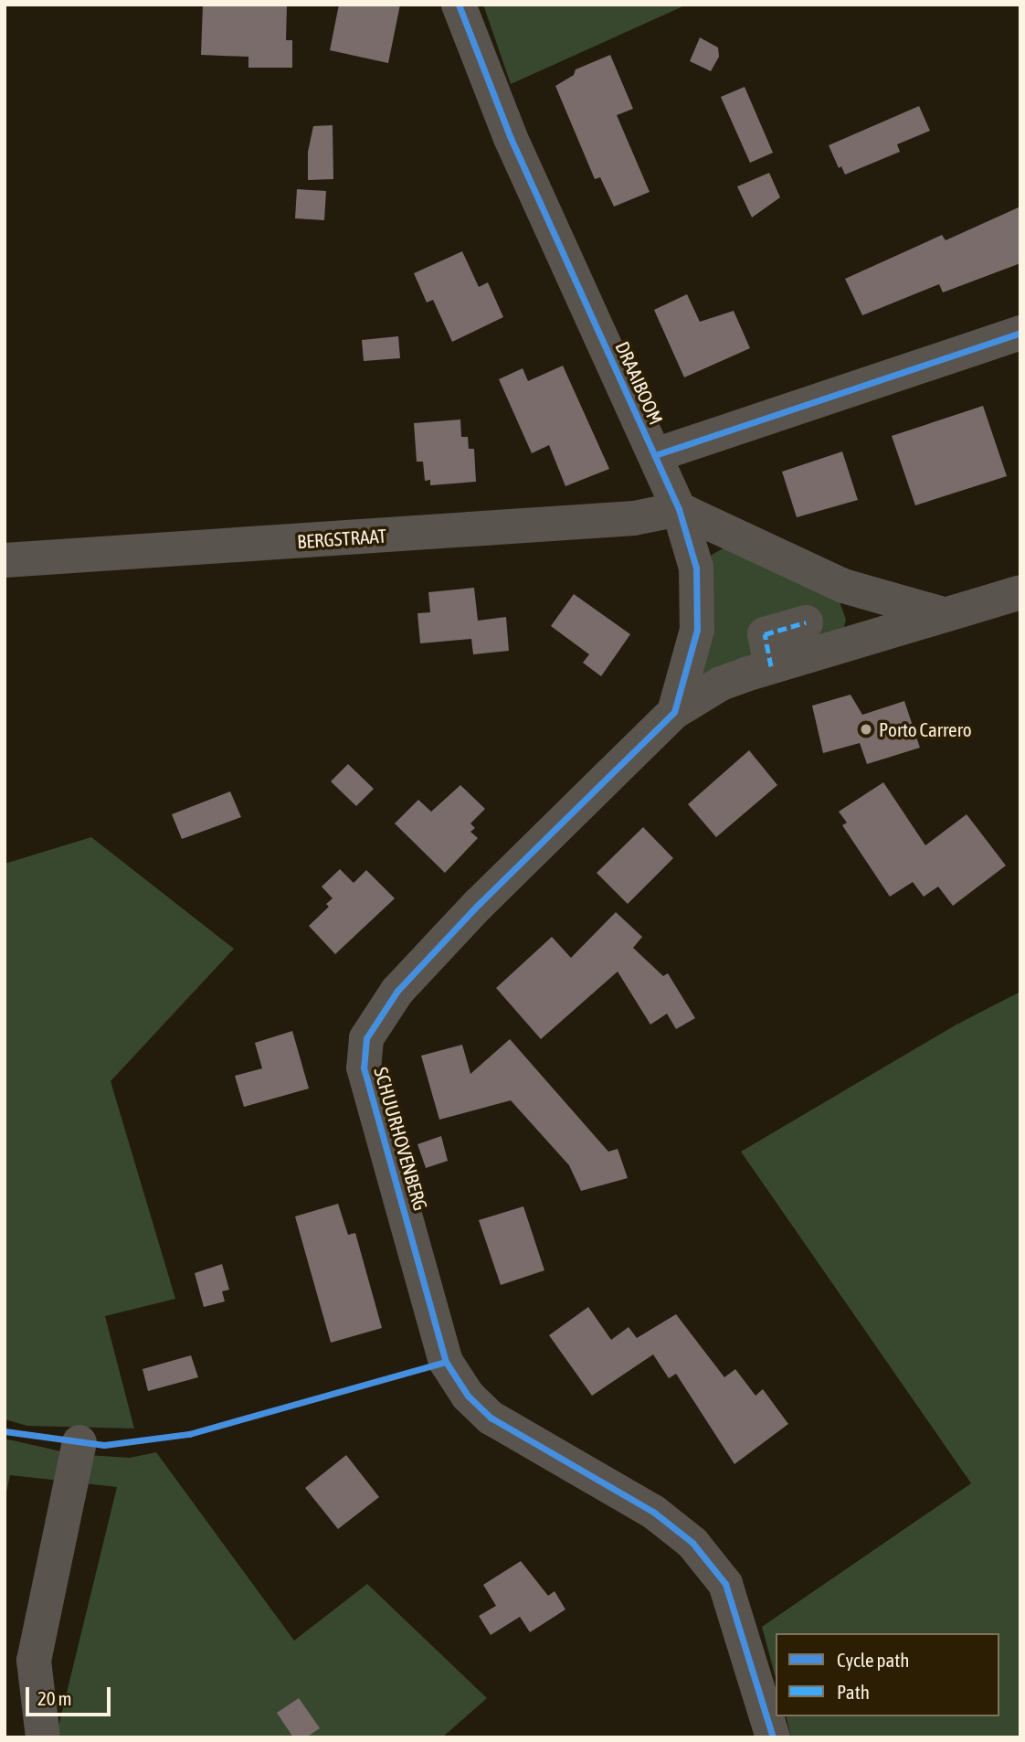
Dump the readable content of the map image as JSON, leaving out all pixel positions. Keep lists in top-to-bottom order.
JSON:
{
  "streets": {
    "street": ["DRAAIBOOM", "BERGSTRAAT", "SCHUURHOVENBERG"]
  },
  "crossings": [
    ["DRAAIBOOM", "SCHUURHOVENBERG"],
    ["BERGSTRAAT", "SCHUURHOVENBERG"]
  ],
  "places": ["Porto Carrero"],
  "legend": ["Cycle path", "Path"],
  "scale_bar": "20 m"
}
